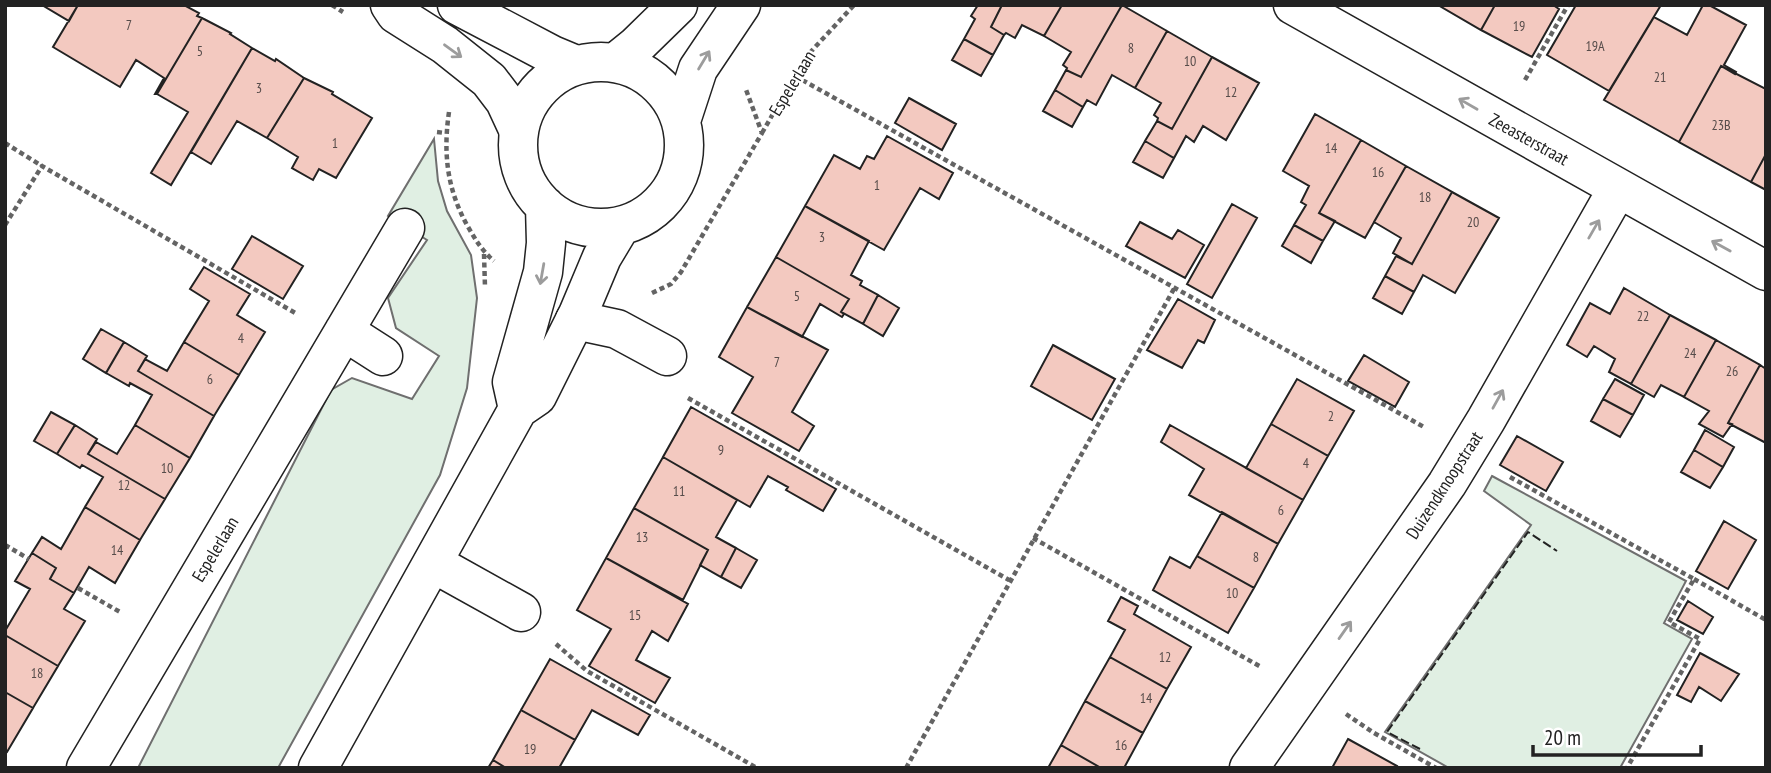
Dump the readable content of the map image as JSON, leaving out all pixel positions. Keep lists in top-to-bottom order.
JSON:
{
  "streets": {
    "street": ["Espelerlaan", "Zeeasterstraat", "Duizendknoopstraat"]
  },
  "crossings": [
    ["Zeeasterstraat", "Duizendknoopstraat"]
  ],
  "one_way": ["Zeeasterstraat", "Duizendknoopstraat"],
  "house_numbers": [
    "7",
    "19",
    "19A",
    "8",
    "5",
    "10",
    "21",
    "3",
    "12",
    "23B",
    "1",
    "14",
    "16",
    "1",
    "18",
    "20",
    "3",
    "5",
    "22",
    "4",
    "24",
    "7",
    "26",
    "6",
    "2",
    "9",
    "4",
    "10",
    "12",
    "11",
    "6",
    "13",
    "14",
    "8",
    "10",
    "15",
    "12",
    "18",
    "14",
    "16",
    "19"
  ],
  "scale_bar": "20 m"
}
